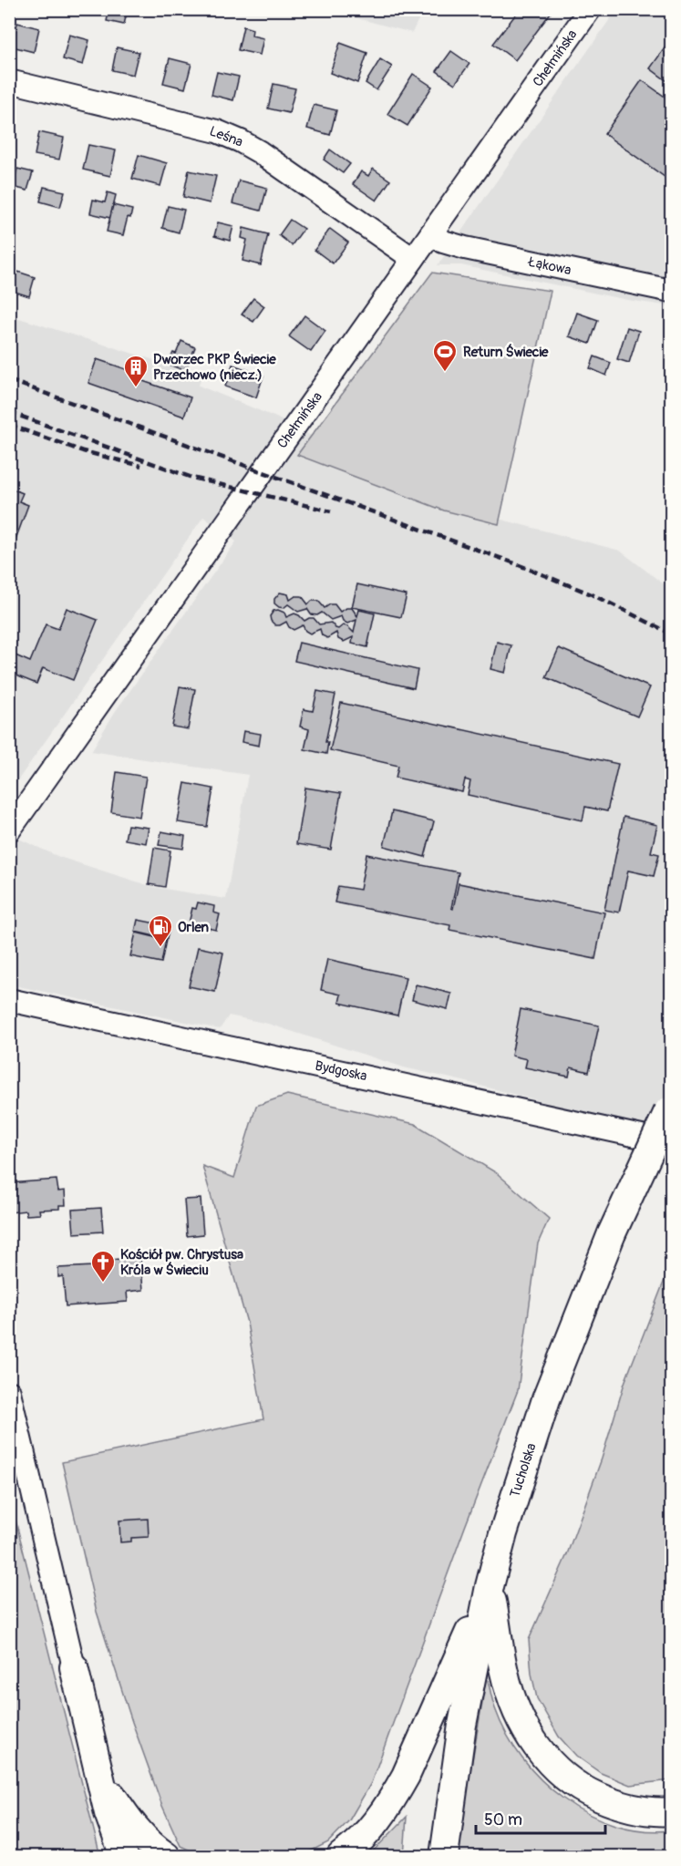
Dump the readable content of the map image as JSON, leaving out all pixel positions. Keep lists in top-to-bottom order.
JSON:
{
  "streets": {
    "main road": ["Tucholska"],
    "street": [
      "Chełmińska",
      "Leśna",
      "Łąkowa",
      "Bydgoska"
    ]
  },
  "crossings": [
    ["Chełmińska", "Leśna"],
    ["Chełmińska", "Łąkowa"]
  ],
  "places": {
    "sports": ["Return Świecie"],
    "building": ["Dworzec PKP Świecie Przechowo (niecz.)"],
    "fuel station": ["Orlen"],
    "church": ["Kościół pw. Chrystusa Króla w Świeciu"]
  },
  "scale_bar": "50 m"
}
